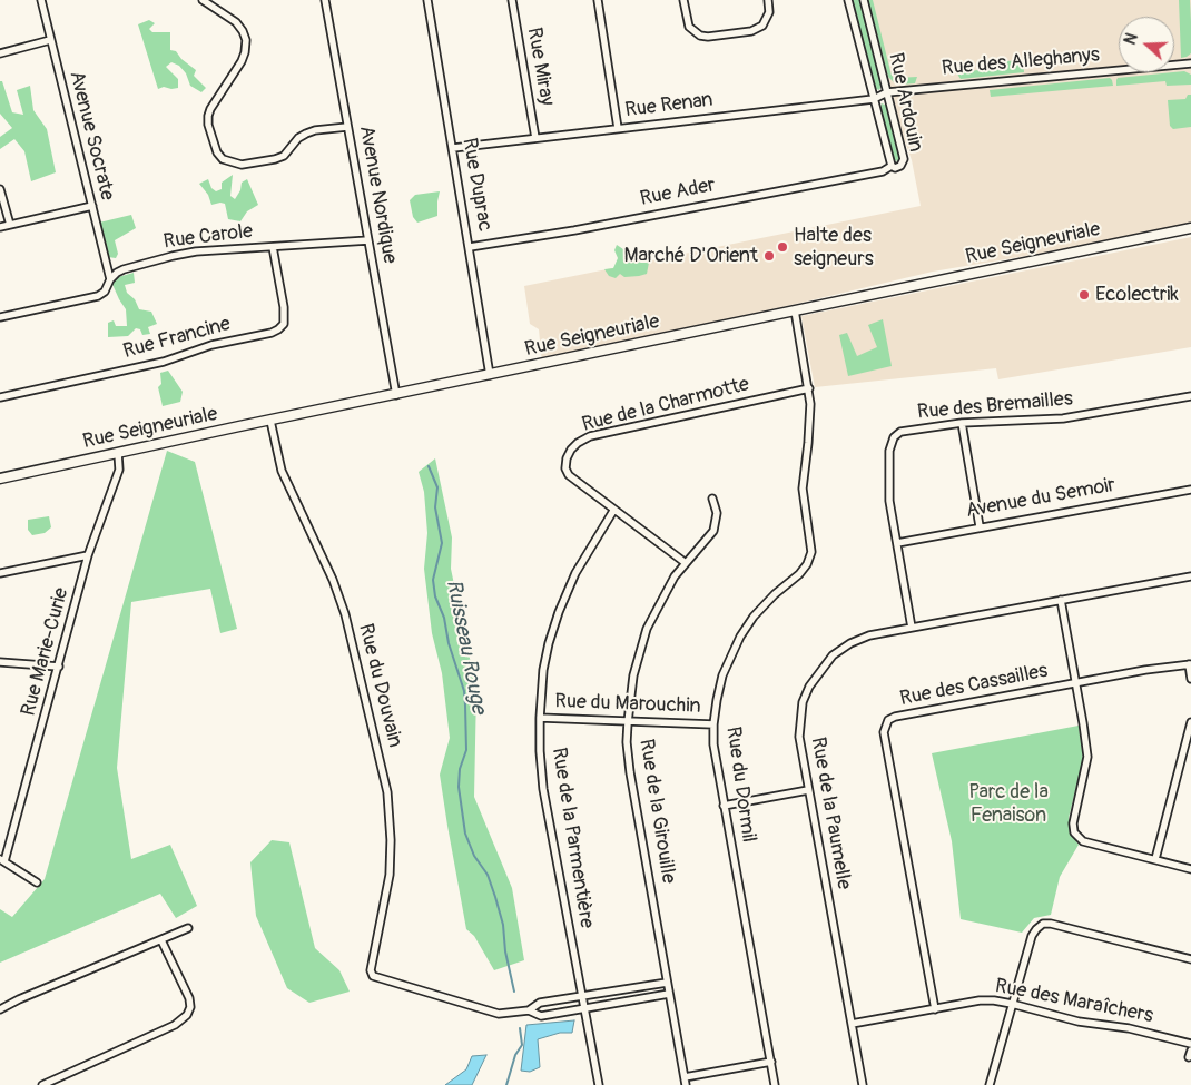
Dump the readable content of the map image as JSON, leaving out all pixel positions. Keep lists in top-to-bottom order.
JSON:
{
  "streets": {
    "street": [
      "Rue des Alleghanys",
      "Rue Miray",
      "Rue Ardouin",
      "Rue Renan",
      "Avenue Socrate",
      "Rue Duprac",
      "Rue Ader",
      "Avenue Nordique",
      "Rue Carole",
      "Rue Seigneuriale",
      "Rue Francine",
      "Rue de la Charmotte",
      "Rue des Bremailles",
      "Avenue du Semoir",
      "Rue Marie-Curie",
      "Rue du Douvain",
      "Rue des Cassailles",
      "Rue du Marouchin",
      "Rue du Dormil",
      "Rue de la Girouille",
      "Rue de la Paumelle",
      "Rue de la Parmentière",
      "Rue des Maraîchers"
    ]
  },
  "crossings": [
    ["Rue des Alleghanys", "Rue Ardouin"],
    ["Rue des Alleghanys", "Rue Renan"],
    ["Rue Miray", "Rue Renan"],
    ["Rue Ardouin", "Rue Renan"],
    ["Rue Ardouin", "Rue Ader"],
    ["Rue Renan", "Rue Duprac"],
    ["Avenue Socrate", "Rue Carole"],
    ["Rue Duprac", "Rue Ader"],
    ["Rue Duprac", "Rue Seigneuriale"],
    ["Avenue Nordique", "Rue Carole"],
    ["Avenue Nordique", "Rue Seigneuriale"],
    ["Rue Carole", "Rue Francine"],
    ["Rue Seigneuriale", "Rue Marie-Curie"],
    ["Rue Seigneuriale", "Rue du Douvain"],
    ["Rue Seigneuriale", "Rue du Dormil"],
    ["Rue de la Charmotte", "Rue du Dormil"],
    ["Rue de la Charmotte", "Rue de la Girouille"],
    ["Rue de la Charmotte", "Rue de la Parmentière"],
    ["Rue des Bremailles", "Avenue du Semoir"],
    ["Rue des Bremailles", "Rue de la Paumelle"],
    ["Rue des Cassailles", "Rue des Maraîchers"],
    ["Rue du Marouchin", "Rue du Dormil"],
    ["Rue du Marouchin", "Rue de la Girouille"],
    ["Rue du Marouchin", "Rue de la Parmentière"],
    ["Rue de la Paumelle", "Rue des Maraîchers"]
  ],
  "water": ["Ruisseau Rouge"],
  "parks": ["Parc de la Fenaison"],
  "places": ["Halte des seigneurs", "Marché D'Orient", "Ecolectrik"],
  "north": "left"
}
